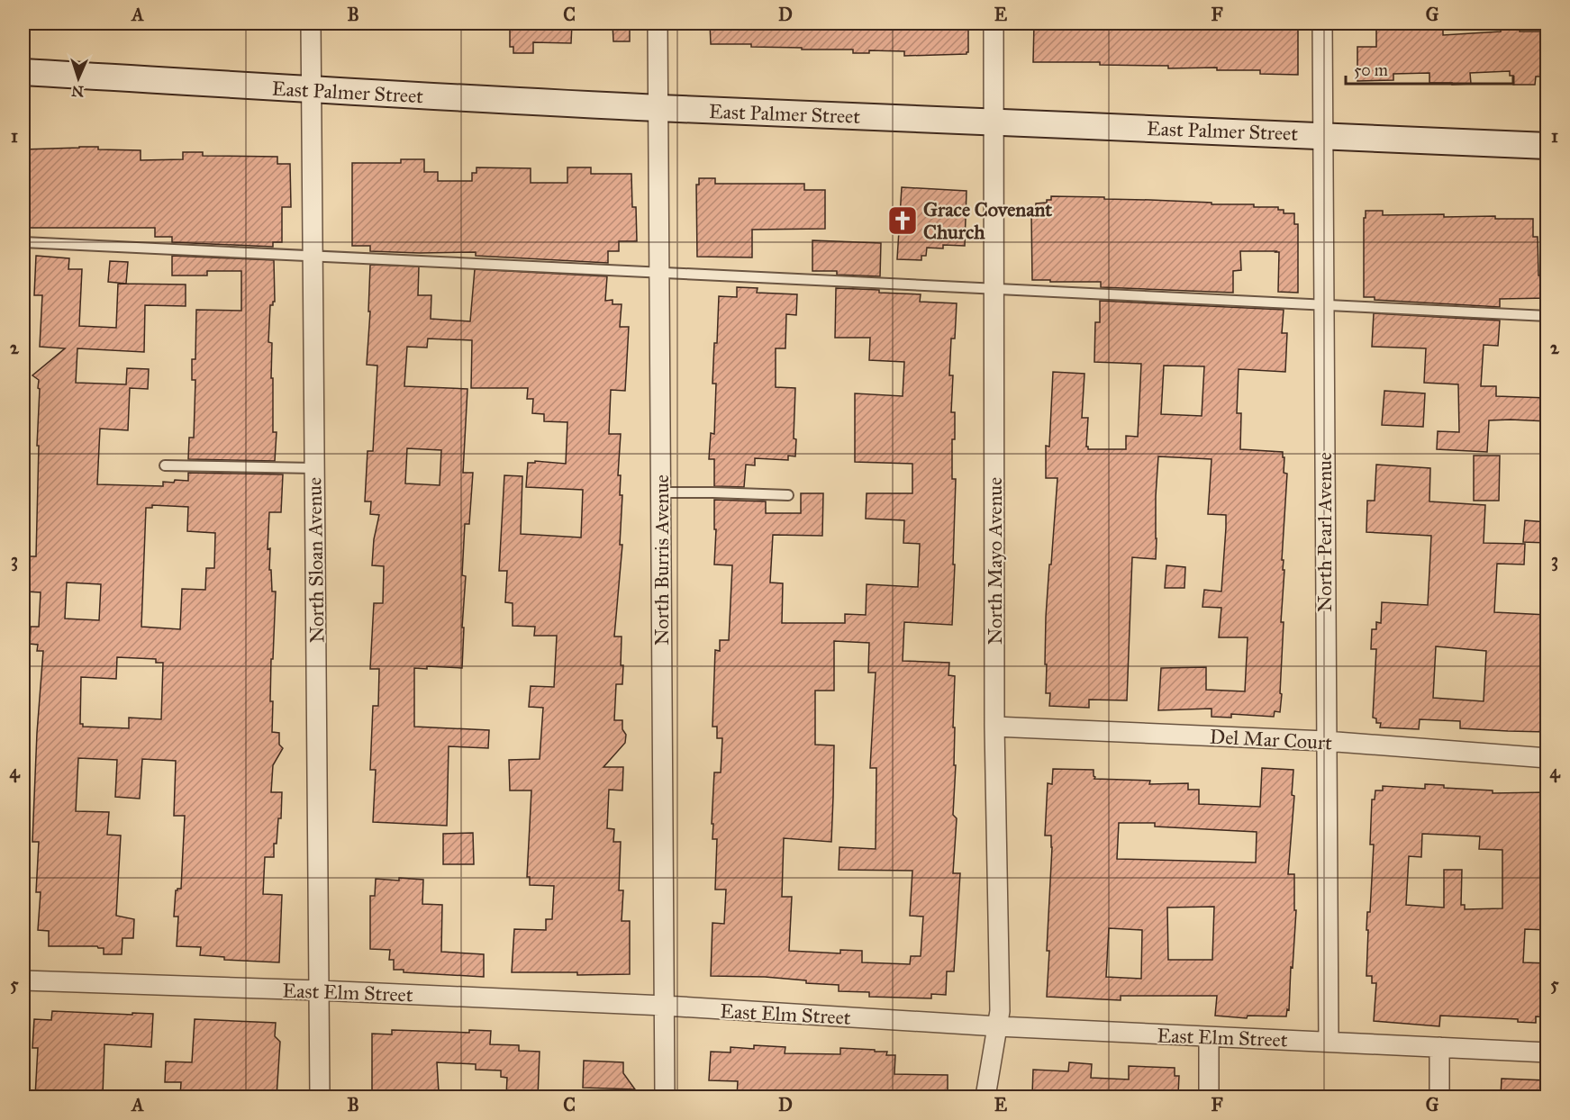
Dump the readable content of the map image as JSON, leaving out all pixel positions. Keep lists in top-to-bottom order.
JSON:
{
  "streets": {
    "main road": ["East Palmer Street"],
    "street": [
      "North Pearl Avenue",
      "North Sloan Avenue",
      "North Burris Avenue",
      "North Mayo Avenue",
      "Del Mar Court",
      "East Elm Street"
    ]
  },
  "crossings": [
    ["East Palmer Street", "North Pearl Avenue"],
    ["East Palmer Street", "North Sloan Avenue"],
    ["East Palmer Street", "North Burris Avenue"],
    ["East Palmer Street", "North Mayo Avenue"],
    ["North Pearl Avenue", "Del Mar Court"],
    ["North Pearl Avenue", "East Elm Street"],
    ["North Sloan Avenue", "East Elm Street"],
    ["North Burris Avenue", "East Elm Street"],
    ["North Mayo Avenue", "Del Mar Court"],
    ["North Mayo Avenue", "East Elm Street"]
  ],
  "places": {
    "church": ["Grace Covenant Church"]
  },
  "scale_bar": "50 m",
  "north": "bottom",
  "grid": {
    "columns": [
      "A",
      "B",
      "C",
      "D",
      "E",
      "F",
      "G"
    ],
    "rows": [
      "1",
      "2",
      "3",
      "4",
      "5"
    ]
  }
}
